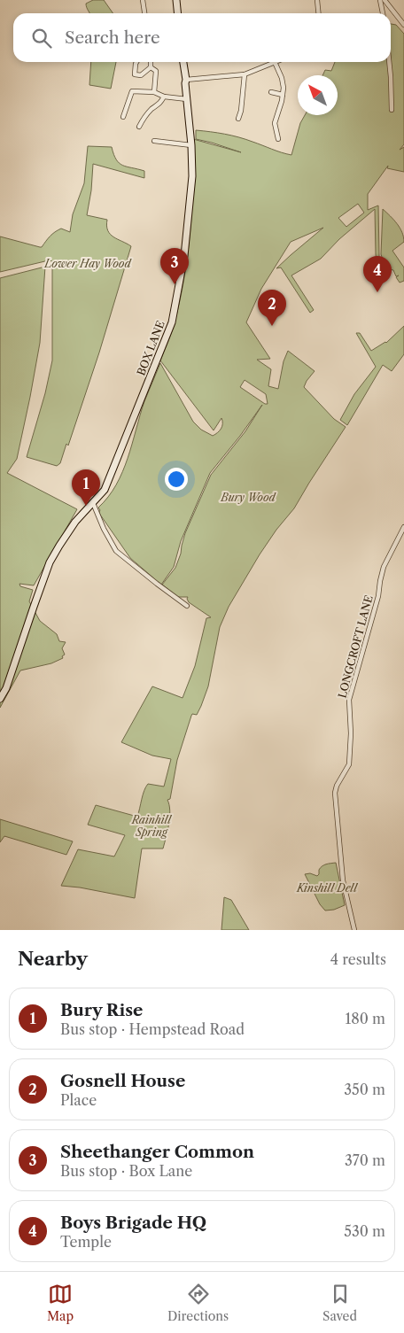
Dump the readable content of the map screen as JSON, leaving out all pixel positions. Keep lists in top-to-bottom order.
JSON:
{
  "streets": {
    "main road": ["BOX LANE"],
    "street": ["LONGCROFT LANE"]
  },
  "parks": [
    "Lower Hay Wood",
    "Bury Wood",
    "Rainhill Spring",
    "Kinshill Dell"
  ],
  "north": "top left",
  "page": {
    "search": "Search here",
    "pins": [
      "3",
      "4",
      "2",
      "1"
    ],
    "heading": ["Nearby", "4 results"],
    "list": [
      {
        "mark": "1",
        "name": "Bury Rise",
        "note": "Bus stop · Hempstead Road",
        "value": "180 m"
      },
      {
        "mark": "2",
        "name": "Gosnell House",
        "note": "Place",
        "value": "350 m"
      },
      {
        "mark": "3",
        "name": "Sheethanger Common",
        "note": "Bus stop · Box Lane",
        "value": "370 m"
      },
      {
        "mark": "4",
        "name": "Boys Brigade HQ",
        "note": "Temple",
        "value": "530 m"
      }
    ],
    "nav": ["Map", "Directions", "Saved"]
  }
}
